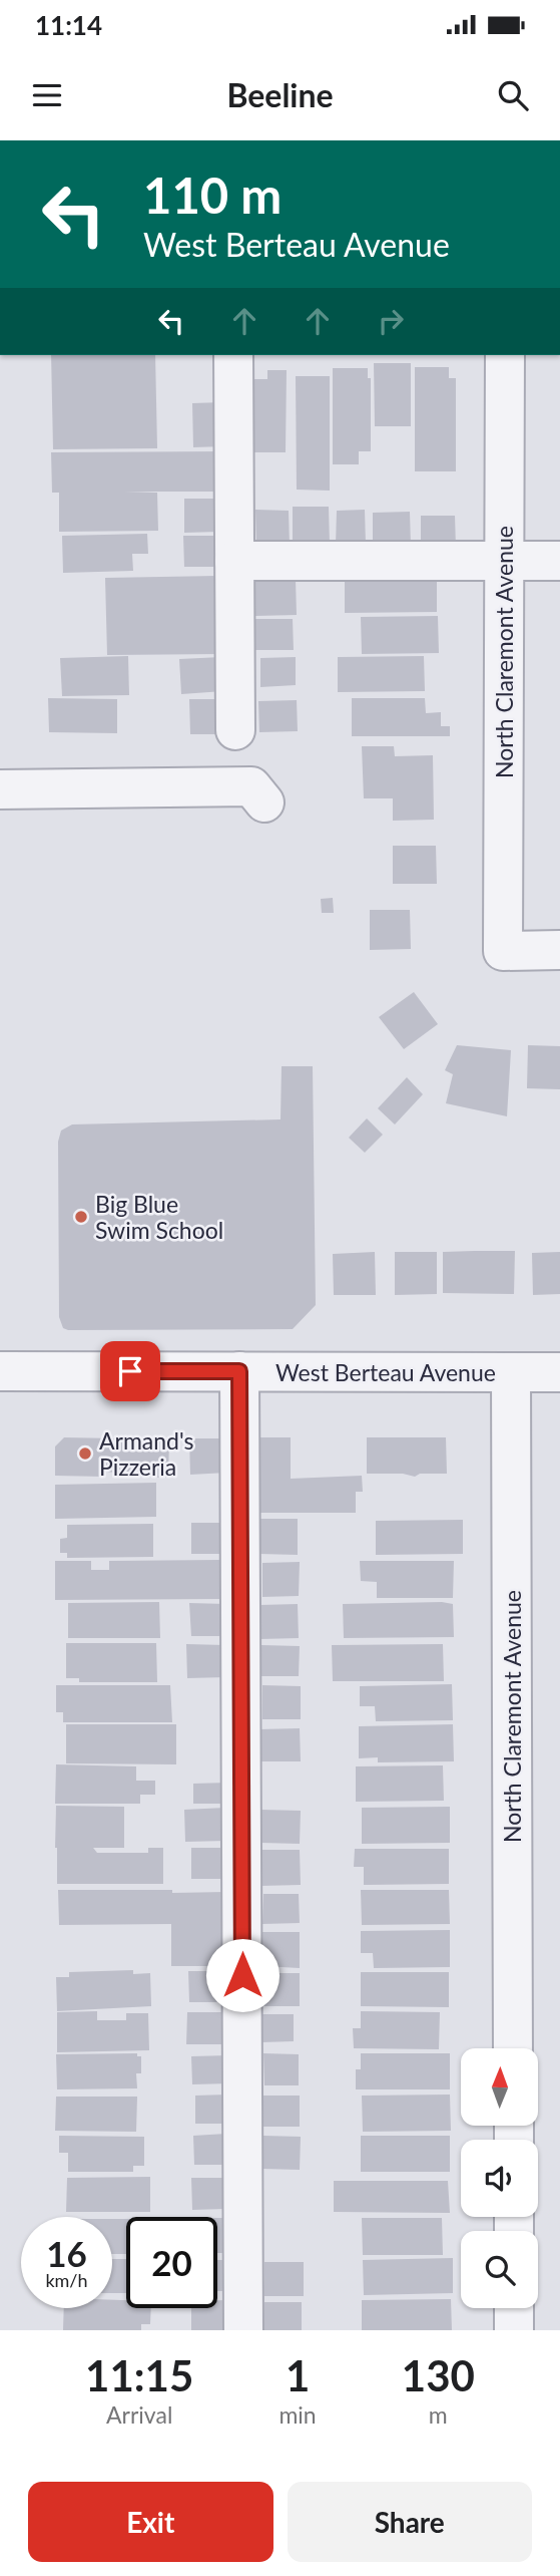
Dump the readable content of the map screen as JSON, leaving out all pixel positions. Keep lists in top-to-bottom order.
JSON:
{
  "streets": {
    "street": ["North Claremont Avenue", "West Berteau Avenue"]
  },
  "crossings": [
    ["North Claremont Avenue", "West Berteau Avenue"]
  ],
  "places": ["Big Blue Swim School", "Armand's Pizzeria"],
  "north": "top",
  "page": {
    "status": "11:14",
    "header": "Beeline",
    "turn": ["110 m", "West Berteau Avenue"],
    "speed": "16 km/h",
    "limit": "20",
    "eta": [
      "11:15",
      "Arrival",
      "1",
      "min",
      "130",
      "m"
    ],
    "buttons": ["Exit", "Share"]
  }
}
